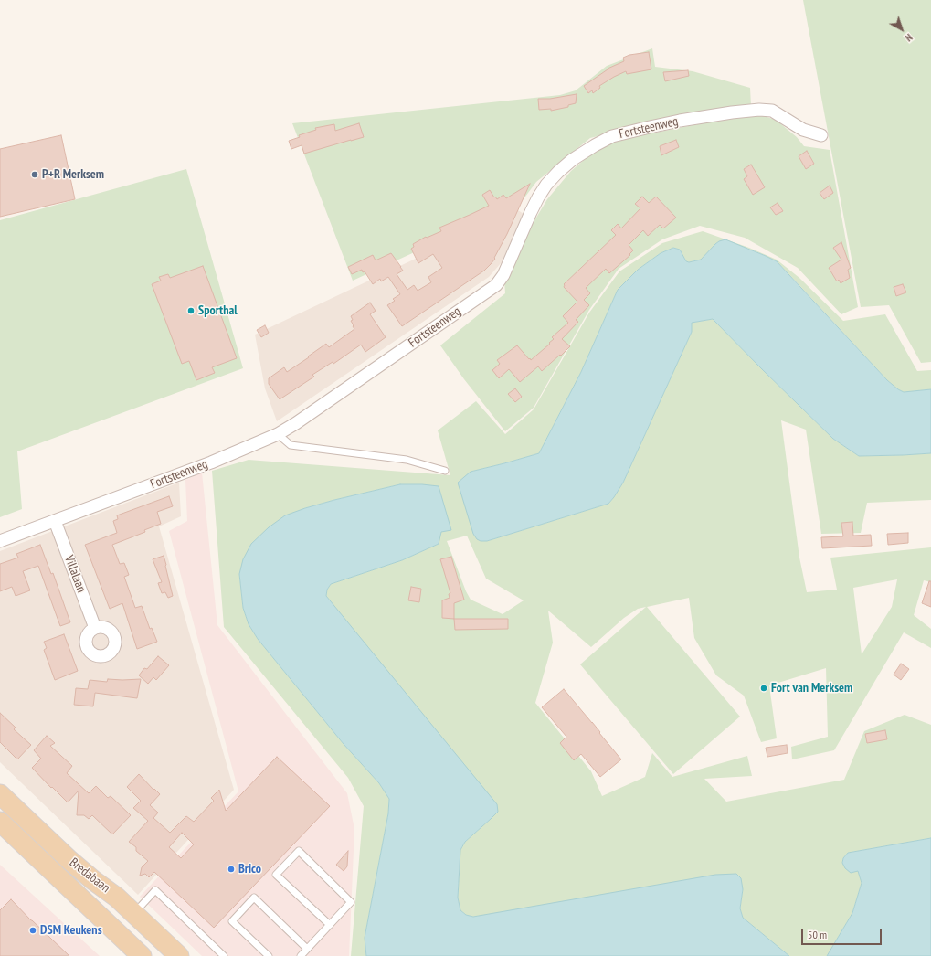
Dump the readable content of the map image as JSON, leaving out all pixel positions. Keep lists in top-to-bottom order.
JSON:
{
  "streets": {
    "main road": ["Bredabaan"],
    "street": ["Fortsteenweg", "Villalaan"]
  },
  "crossings": [
    ["Fortsteenweg", "Villalaan"]
  ],
  "places": [
    "P+R Merksem",
    "Sporthal",
    "Fort van Merksem",
    "Brico",
    "DSM Keukens"
  ],
  "scale_bar": "50 m",
  "north": "bottom right"
}
